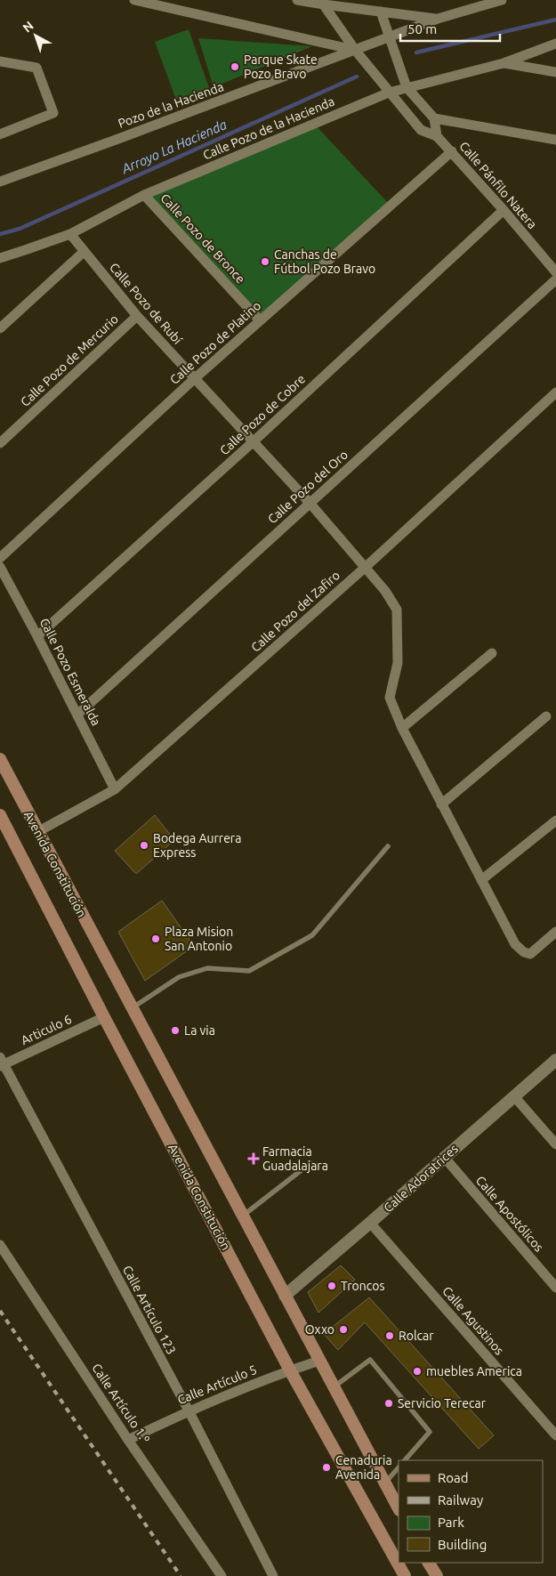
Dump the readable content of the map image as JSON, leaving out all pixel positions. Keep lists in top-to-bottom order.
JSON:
{
  "streets": {
    "main road": ["Avenida Constitución"],
    "street": [
      "Pozo de la Hacienda",
      "Calle Pozo de la Hacienda",
      "Calle Pánfilo Natera",
      "Calle Pozo de Bronce",
      "Calle Pozo de Rubí",
      "Calle Pozo de Platino",
      "Calle Pozo de Mercurio",
      "Calle Pozo de Cobre",
      "Calle Pozo del Oro",
      "Calle Pozo del Zafiro",
      "Calle Pozo Esmeralda",
      "Articulo 6",
      "Calle Adoratrices",
      "Calle Apostólicos",
      "Calle Artículo 123",
      "Calle Agustinos",
      "Calle Artículo 5",
      "Calle Artículo 1.º"
    ]
  },
  "crossings": [
    ["Calle Pozo de la Hacienda", "Calle Pozo de Bronce"],
    ["Calle Pozo de la Hacienda", "Calle Pozo de Rubí"],
    ["Calle Pánfilo Natera", "Calle Pozo de Platino"],
    ["Calle Pánfilo Natera", "Calle Pozo de Cobre"],
    ["Calle Pozo de Bronce", "Calle Pozo de Platino"],
    ["Calle Pozo de Rubí", "Calle Pozo de Platino"],
    ["Calle Pozo de Rubí", "Calle Pozo de Mercurio"],
    ["Calle Pozo de Rubí", "Calle Pozo de Cobre"],
    ["Calle Pozo de Rubí", "Calle Pozo del Oro"],
    ["Calle Pozo de Rubí", "Calle Pozo del Zafiro"],
    ["Calle Pozo de Cobre", "Calle Pozo Esmeralda"],
    ["Calle Pozo del Oro", "Calle Pozo Esmeralda"],
    ["Calle Pozo del Zafiro", "Calle Pozo Esmeralda"],
    ["Calle Pozo del Zafiro", "Avenida Constitución"],
    ["Avenida Constitución", "Articulo 6"],
    ["Avenida Constitución", "Calle Adoratrices"],
    ["Avenida Constitución", "Calle Artículo 5"],
    ["Articulo 6", "Calle Artículo 123"],
    ["Calle Adoratrices", "Calle Apostólicos"],
    ["Calle Adoratrices", "Calle Agustinos"],
    ["Calle Artículo 123", "Calle Artículo 5"],
    ["Calle Artículo 5", "Calle Artículo 1.º"]
  ],
  "water": ["Arroyo La Hacienda"],
  "places": {
    "other": [
      "Parque Skate Pozo Bravo",
      "Canchas de Fútbol Pozo Bravo",
      "Bodega Aurrera Express",
      "Plaza Mision San Antonio",
      "La via",
      "Troncos",
      "Oxxo",
      "Rolcar",
      "muebles America",
      "Servicio Terecar",
      "Cenaduria Avenida"
    ],
    "health": ["Farmacia Guadalajara"]
  },
  "legend": [
    "Road",
    "Railway",
    "Park",
    "Building"
  ],
  "scale_bar": "50 m",
  "north": "top left"
}
